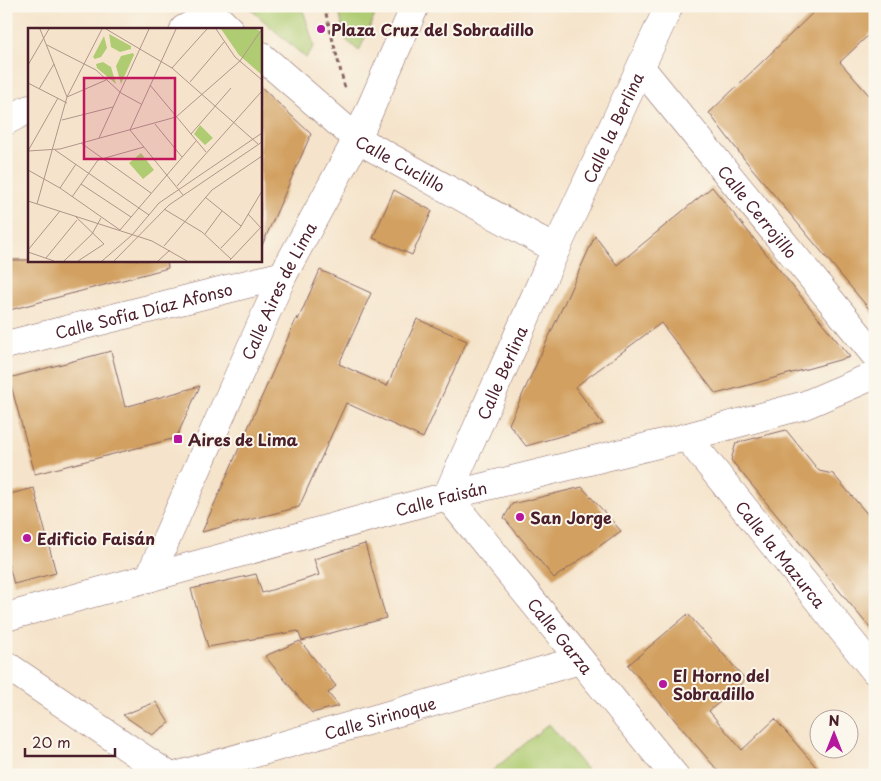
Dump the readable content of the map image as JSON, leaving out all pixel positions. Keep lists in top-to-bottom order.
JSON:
{
  "streets": {
    "street": [
      "Calle la Berlina",
      "Calle Cuclillo",
      "Calle Cerrojillo",
      "Calle Aires de Lima",
      "Calle Sofía Díaz Afonso",
      "Calle Berlina",
      "Calle Faisán",
      "Calle la Mazurca",
      "Calle Garza",
      "Calle Sirinoque"
    ]
  },
  "crossings": [
    ["Calle la Berlina", "Calle Cuclillo"],
    ["Calle la Berlina", "Calle Cerrojillo"],
    ["Calle la Berlina", "Calle Berlina"],
    ["Calle Cuclillo", "Calle Aires de Lima"],
    ["Calle Cuclillo", "Calle Berlina"],
    ["Calle Aires de Lima", "Calle Sofía Díaz Afonso"],
    ["Calle Aires de Lima", "Calle Faisán"],
    ["Calle Berlina", "Calle Faisán"],
    ["Calle Berlina", "Calle Garza"],
    ["Calle Faisán", "Calle la Mazurca"],
    ["Calle Faisán", "Calle Garza"],
    ["Calle Garza", "Calle Sirinoque"]
  ],
  "places": {
    "other": [
      "Plaza Cruz del Sobradillo",
      "San Jorge",
      "Edificio Faisán",
      "El Horno del Sobradillo"
    ],
    "transit": ["Aires de Lima"]
  },
  "scale_bar": "20 m",
  "north": "top"
}
